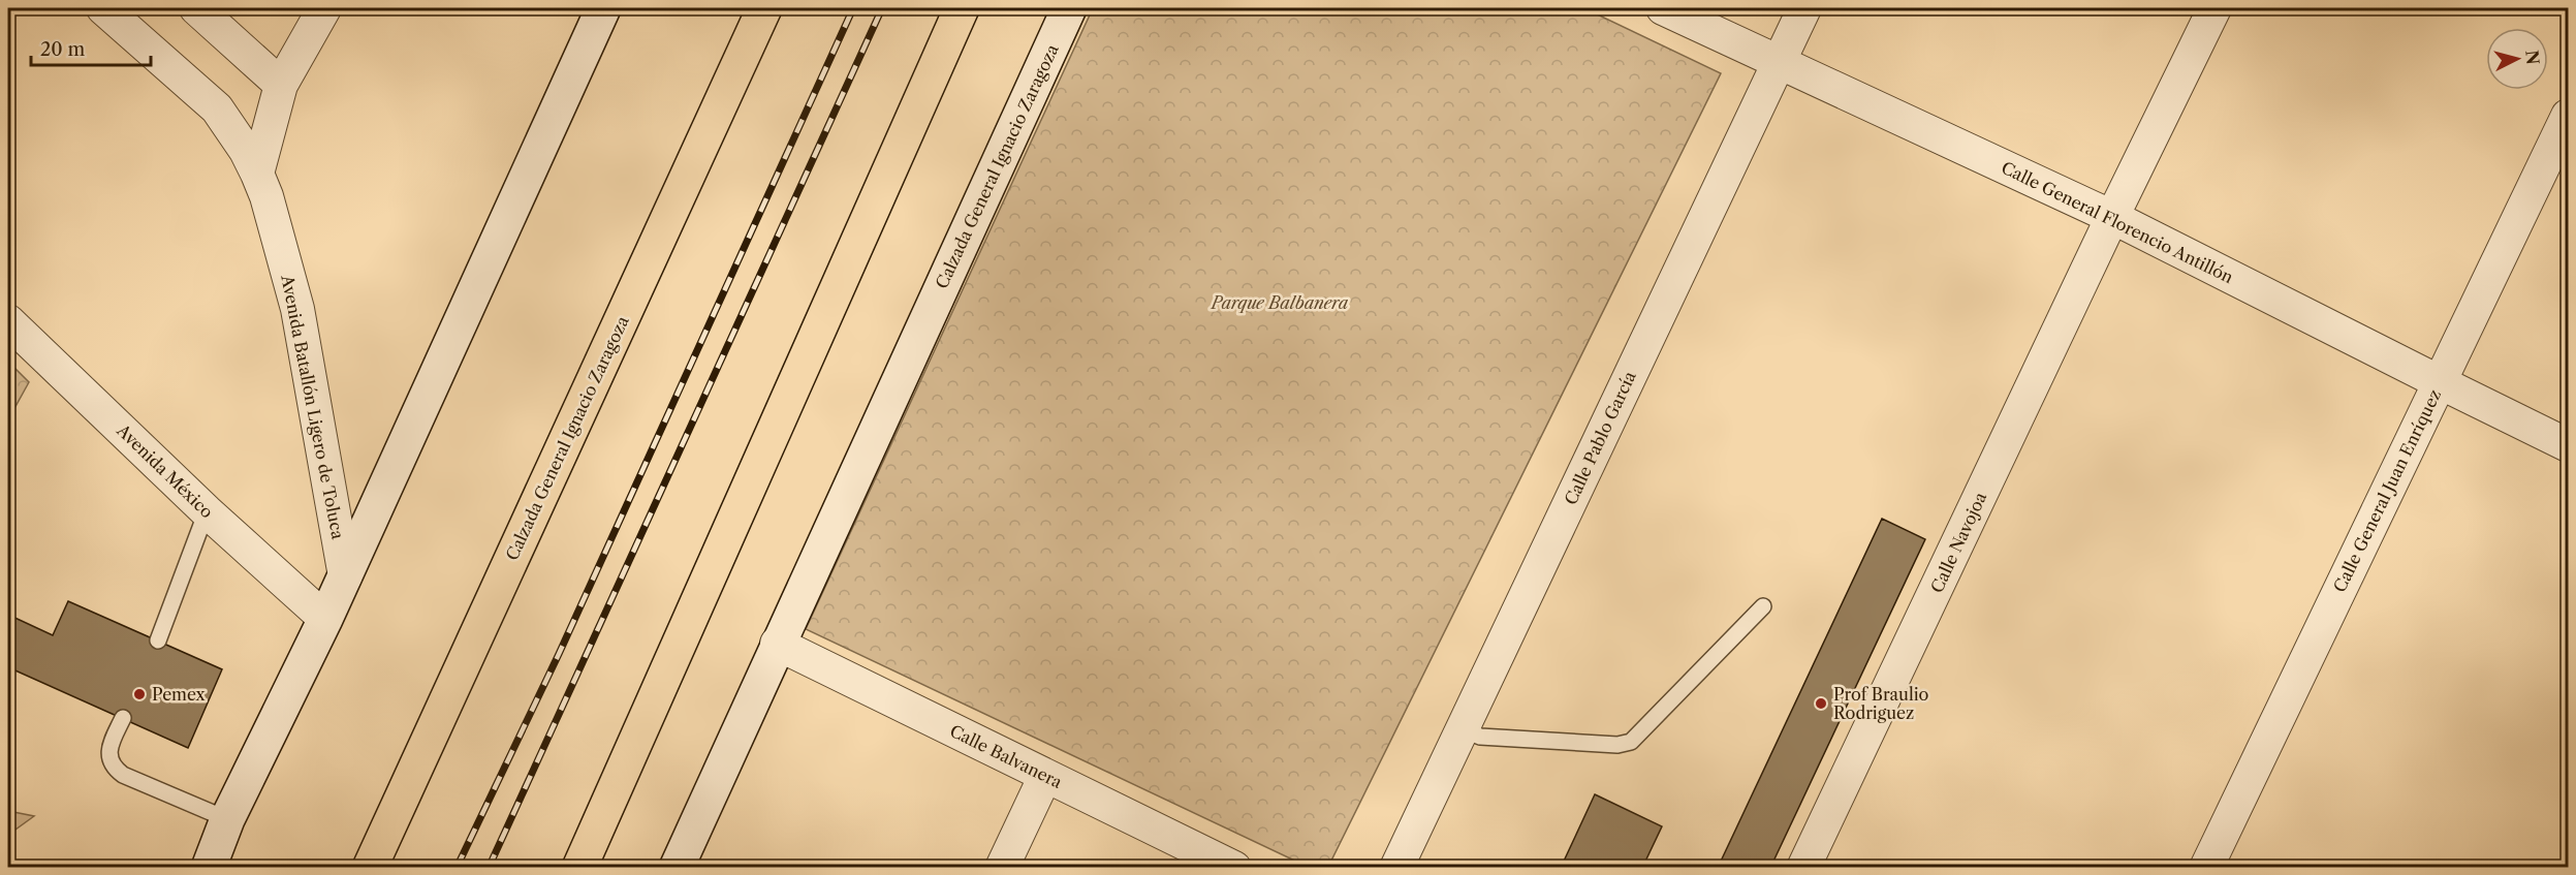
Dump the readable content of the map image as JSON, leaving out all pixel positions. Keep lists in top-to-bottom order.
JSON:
{
  "streets": {
    "highway": ["Calzada General Ignacio Zaragoza"],
    "street": [
      "Calle General Florencio Antillón",
      "Avenida Batallón Ligero de Toluca",
      "Calle Pablo García",
      "Avenida México",
      "Calle General Juan Enríquez",
      "Calle Navojoa",
      "Calle Balvanera"
    ]
  },
  "crossings": [
    ["Calzada General Ignacio Zaragoza", "Calle Balvanera"],
    ["Calle General Florencio Antillón", "Calle Pablo García"],
    ["Calle General Florencio Antillón", "Calle General Juan Enríquez"],
    ["Calle General Florencio Antillón", "Calle Navojoa"]
  ],
  "parks": ["Parque Balbanera"],
  "places": ["Pemex", "Prof Braulio Rodriguez"],
  "scale_bar": "20 m",
  "north": "right"
}
